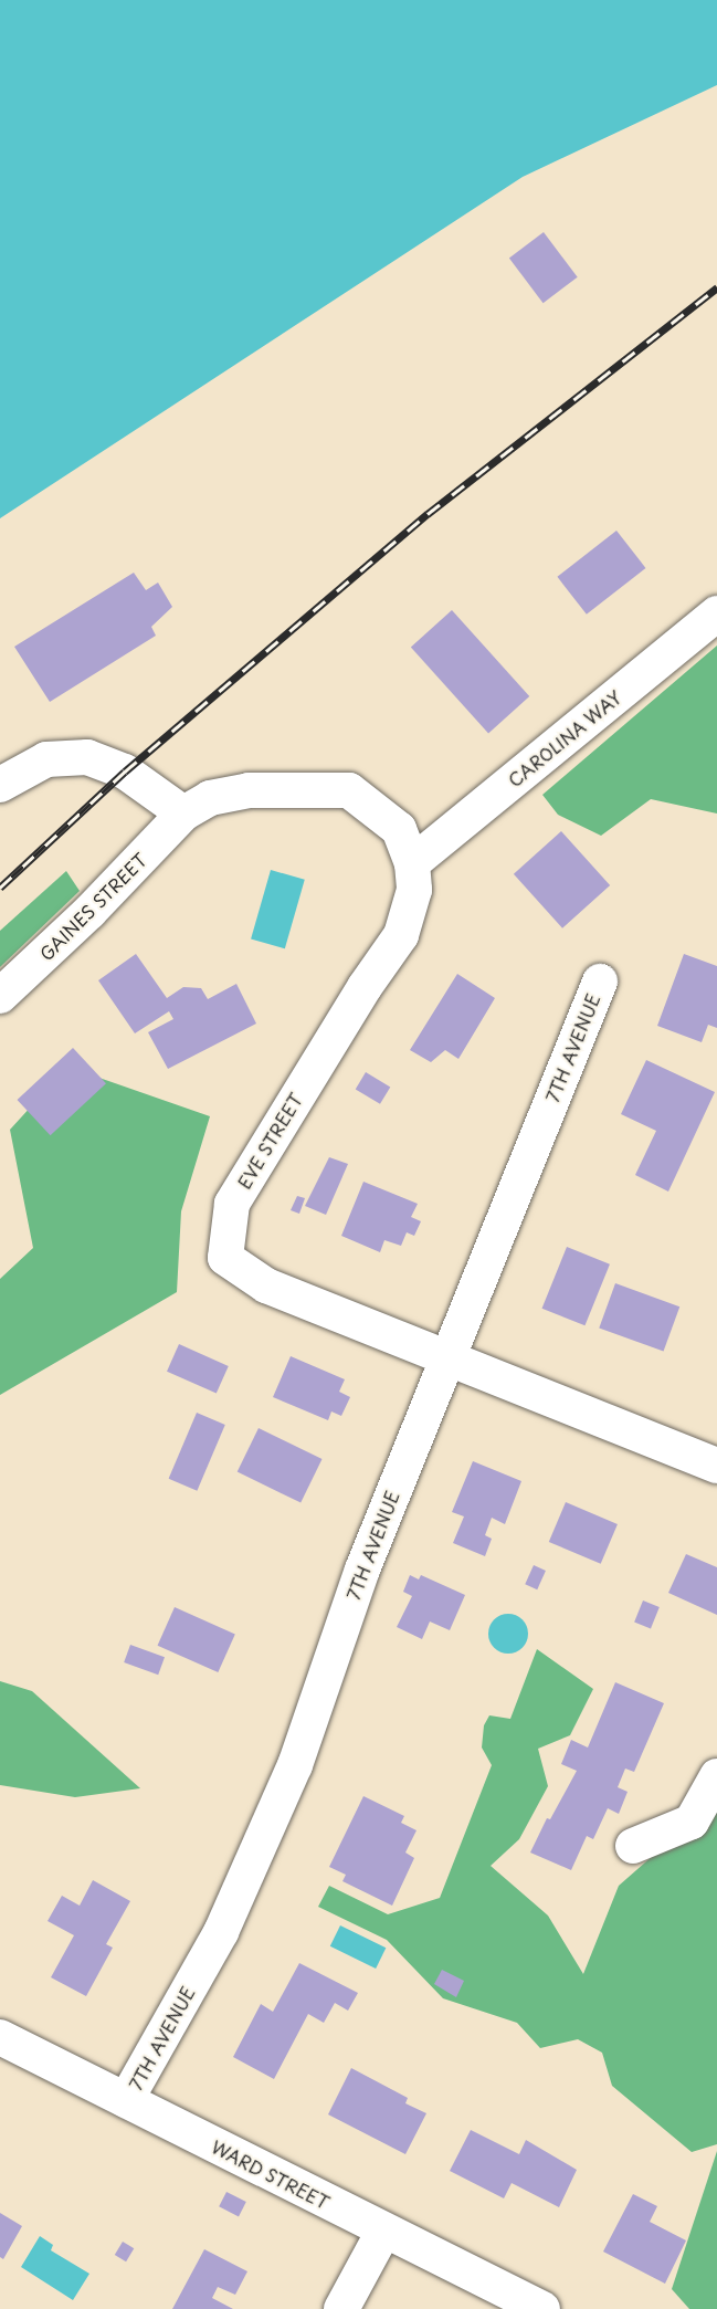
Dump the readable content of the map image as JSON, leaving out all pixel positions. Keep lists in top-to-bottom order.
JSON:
{
  "streets": {
    "street": [
      "CAROLINA WAY",
      "GAINES STREET",
      "7TH AVENUE",
      "EVE STREET",
      "WARD STREET"
    ]
  },
  "crossings": [
    ["CAROLINA WAY", "EVE STREET"],
    ["GAINES STREET", "EVE STREET"],
    ["7TH AVENUE", "EVE STREET"],
    ["7TH AVENUE", "WARD STREET"]
  ]
}
